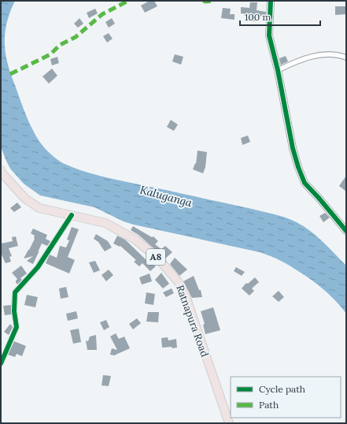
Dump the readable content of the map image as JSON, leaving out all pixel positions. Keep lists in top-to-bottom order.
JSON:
{
  "streets": {
    "highway": ["A8", "Ratnapura Road"]
  },
  "water": ["Kaluganga"],
  "legend": ["Cycle path", "Path"],
  "scale_bar": "100 m"
}
